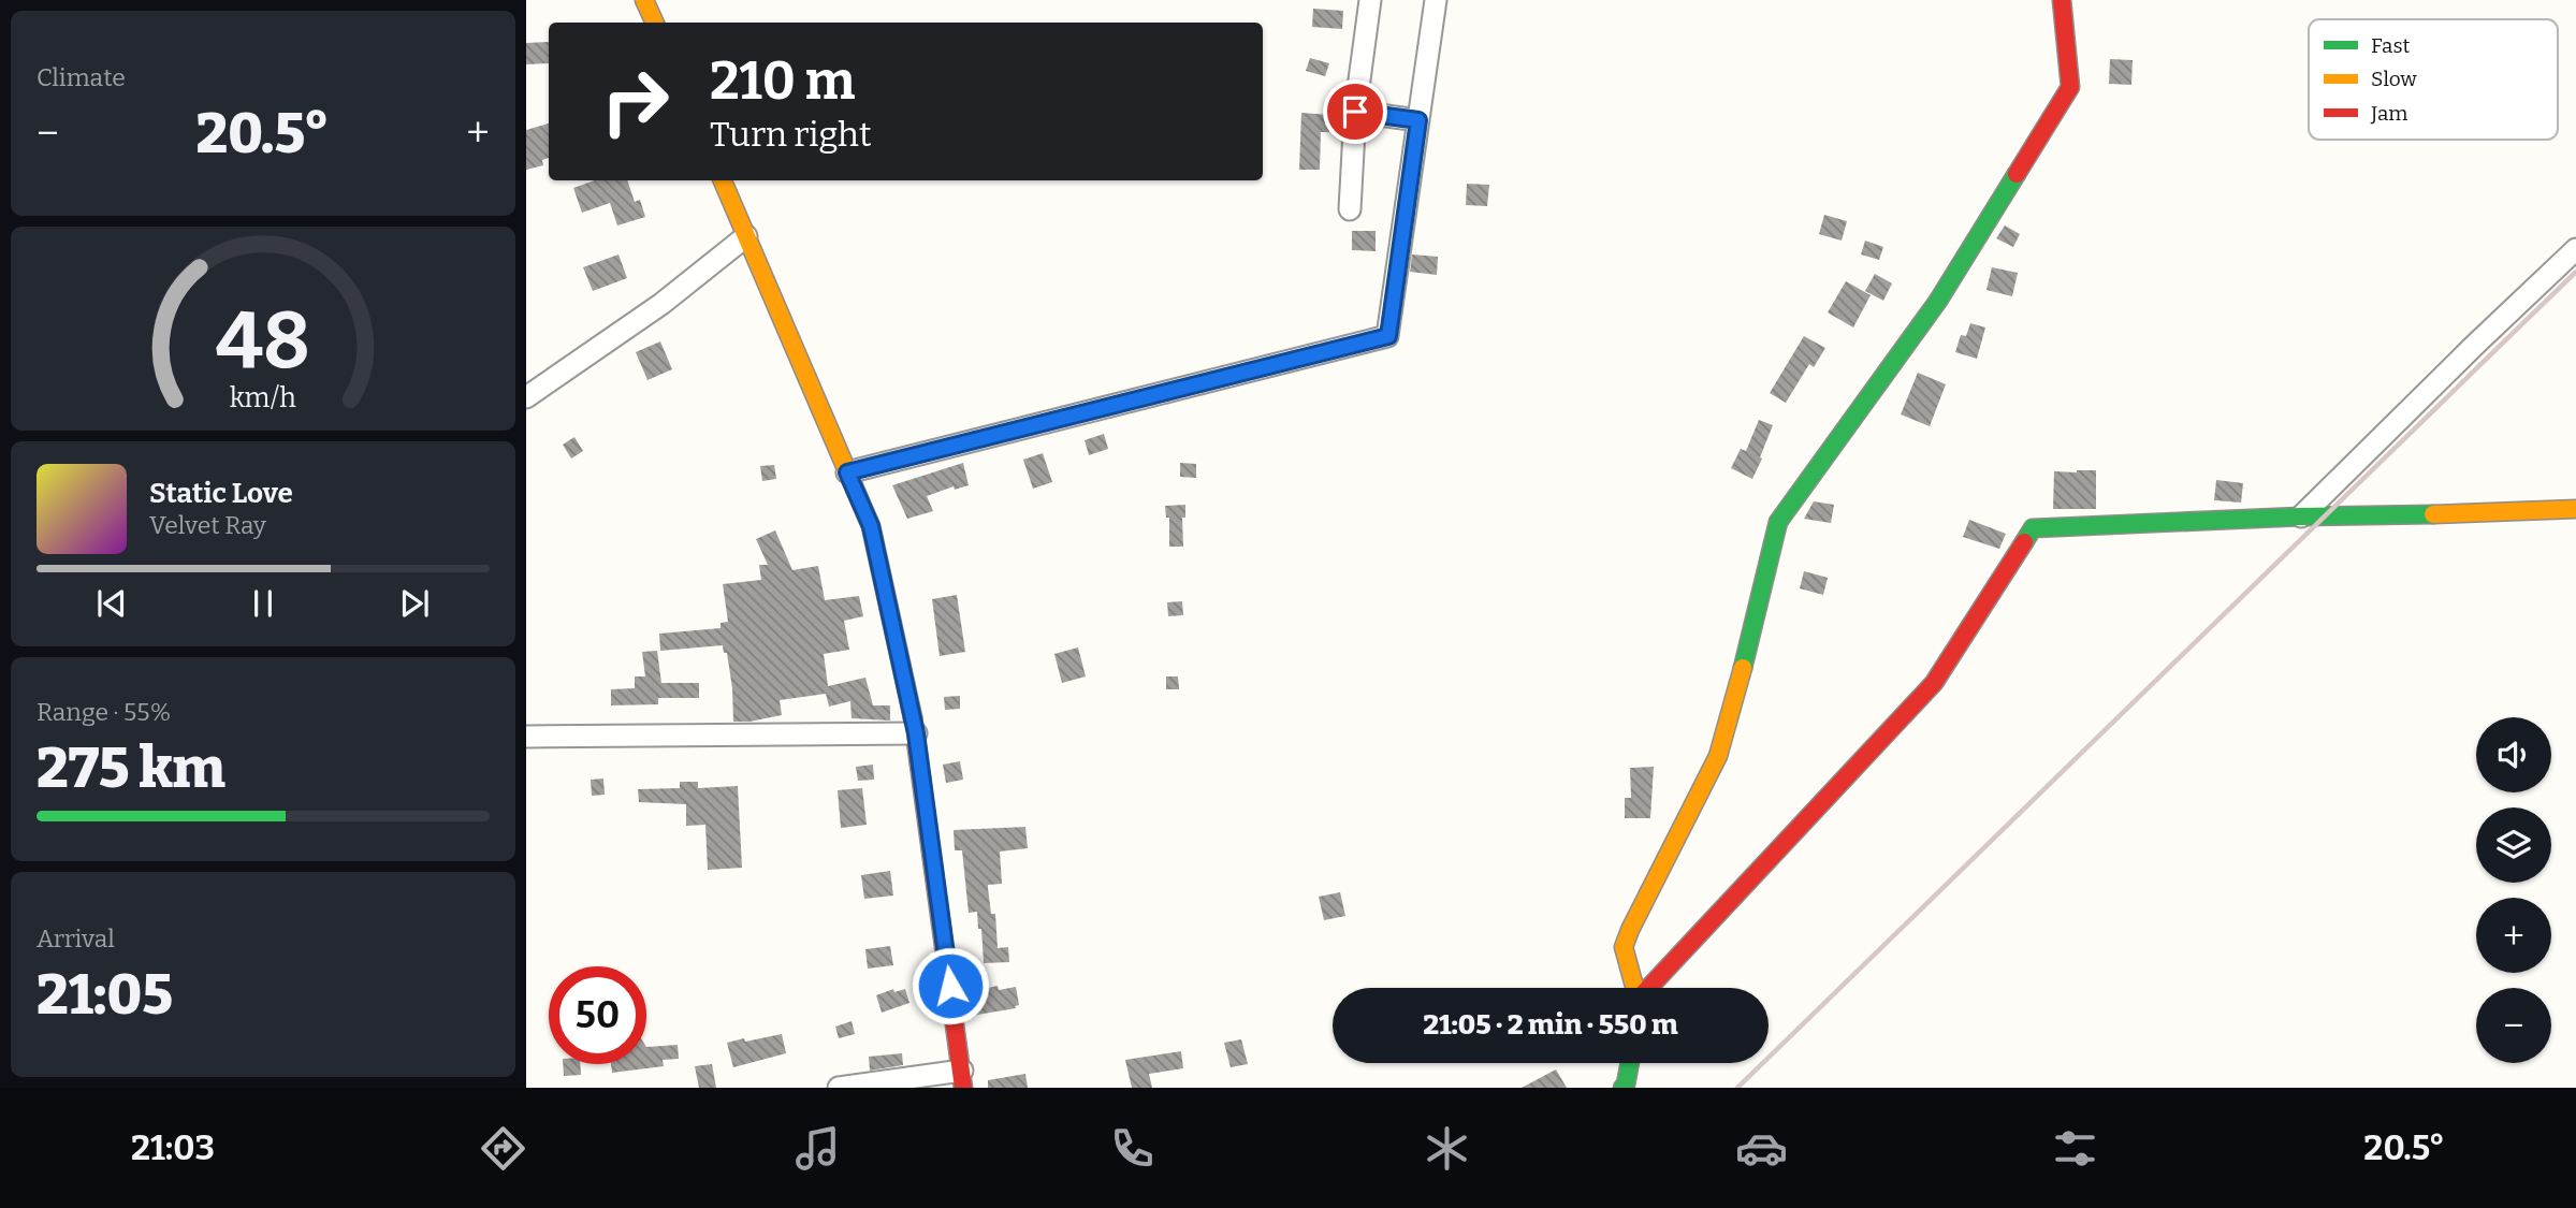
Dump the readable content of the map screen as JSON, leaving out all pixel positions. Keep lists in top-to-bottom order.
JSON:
{
  "legend": ["Fast", "Slow", "Jam"],
  "page": {
    "tile": [
      "Climate",
      ["Range · 55%", "275 km"],
      ["Arrival", "21:05"]
    ],
    "turn": ["210 m", "Turn right"],
    "heat": ["−", "20.5°", "+"],
    "song": ["Static Love", "Velvet Ray"],
    "map_buttons": ["+", "−"],
    "limit": "50",
    "trip": "21:05 · 2 min · 550 m",
    "tabs": ["21:03", "20.5°"],
    "gauge": ["48", "km/h"]
  }
}
